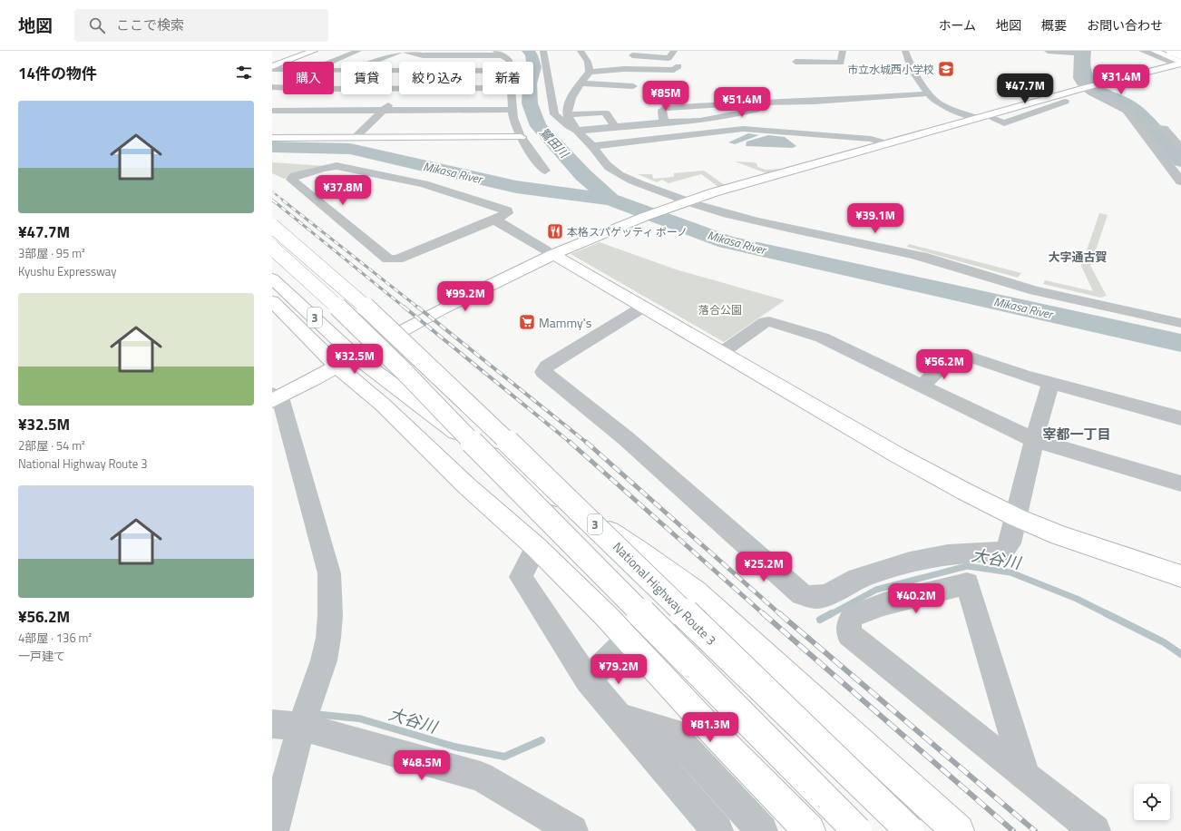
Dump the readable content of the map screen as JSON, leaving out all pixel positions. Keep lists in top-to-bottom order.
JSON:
{
  "streets": {
    "main road": ["3", "National Highway Route 3"]
  },
  "districts": ["大字通古賀", "宰都一丁目"],
  "water": ["鷺田川", "Mikasa River", "大谷川"],
  "parks": ["落合公園"],
  "places": {
    "school or university": ["市立水城西小学校"],
    "restaurant": ["本格スパゲッティ ボーノ"],
    "supermarket": ["Mammy's"]
  },
  "page": {
    "header": "地図",
    "search": "ここで検索",
    "nav": [
      "ホーム",
      "地図",
      "概要",
      "お問い合わせ"
    ],
    "heading": "14件の物件",
    "chip": [
      "購入",
      "賃貸",
      "絞り込み",
      "新着"
    ],
    "price": [
      "¥31.4M",
      "¥47.7M",
      "¥85M",
      "¥51.4M",
      "¥37.8M",
      "¥39.1M",
      "¥99.2M",
      "¥32.5M",
      "¥56.2M",
      "¥25.2M",
      "¥40.2M",
      "¥79.2M",
      "¥81.3M",
      "¥48.5M"
    ],
    "list": [
      {
        "name": "¥47.7M",
        "note": "3部屋 · 95 m² · Kyushu Expressway"
      },
      {
        "name": "¥32.5M",
        "note": "2部屋 · 54 m² · National Highway Route 3"
      },
      {
        "name": "¥56.2M",
        "note": "4部屋 · 136 m² · 一戸建て"
      }
    ]
  }
}
